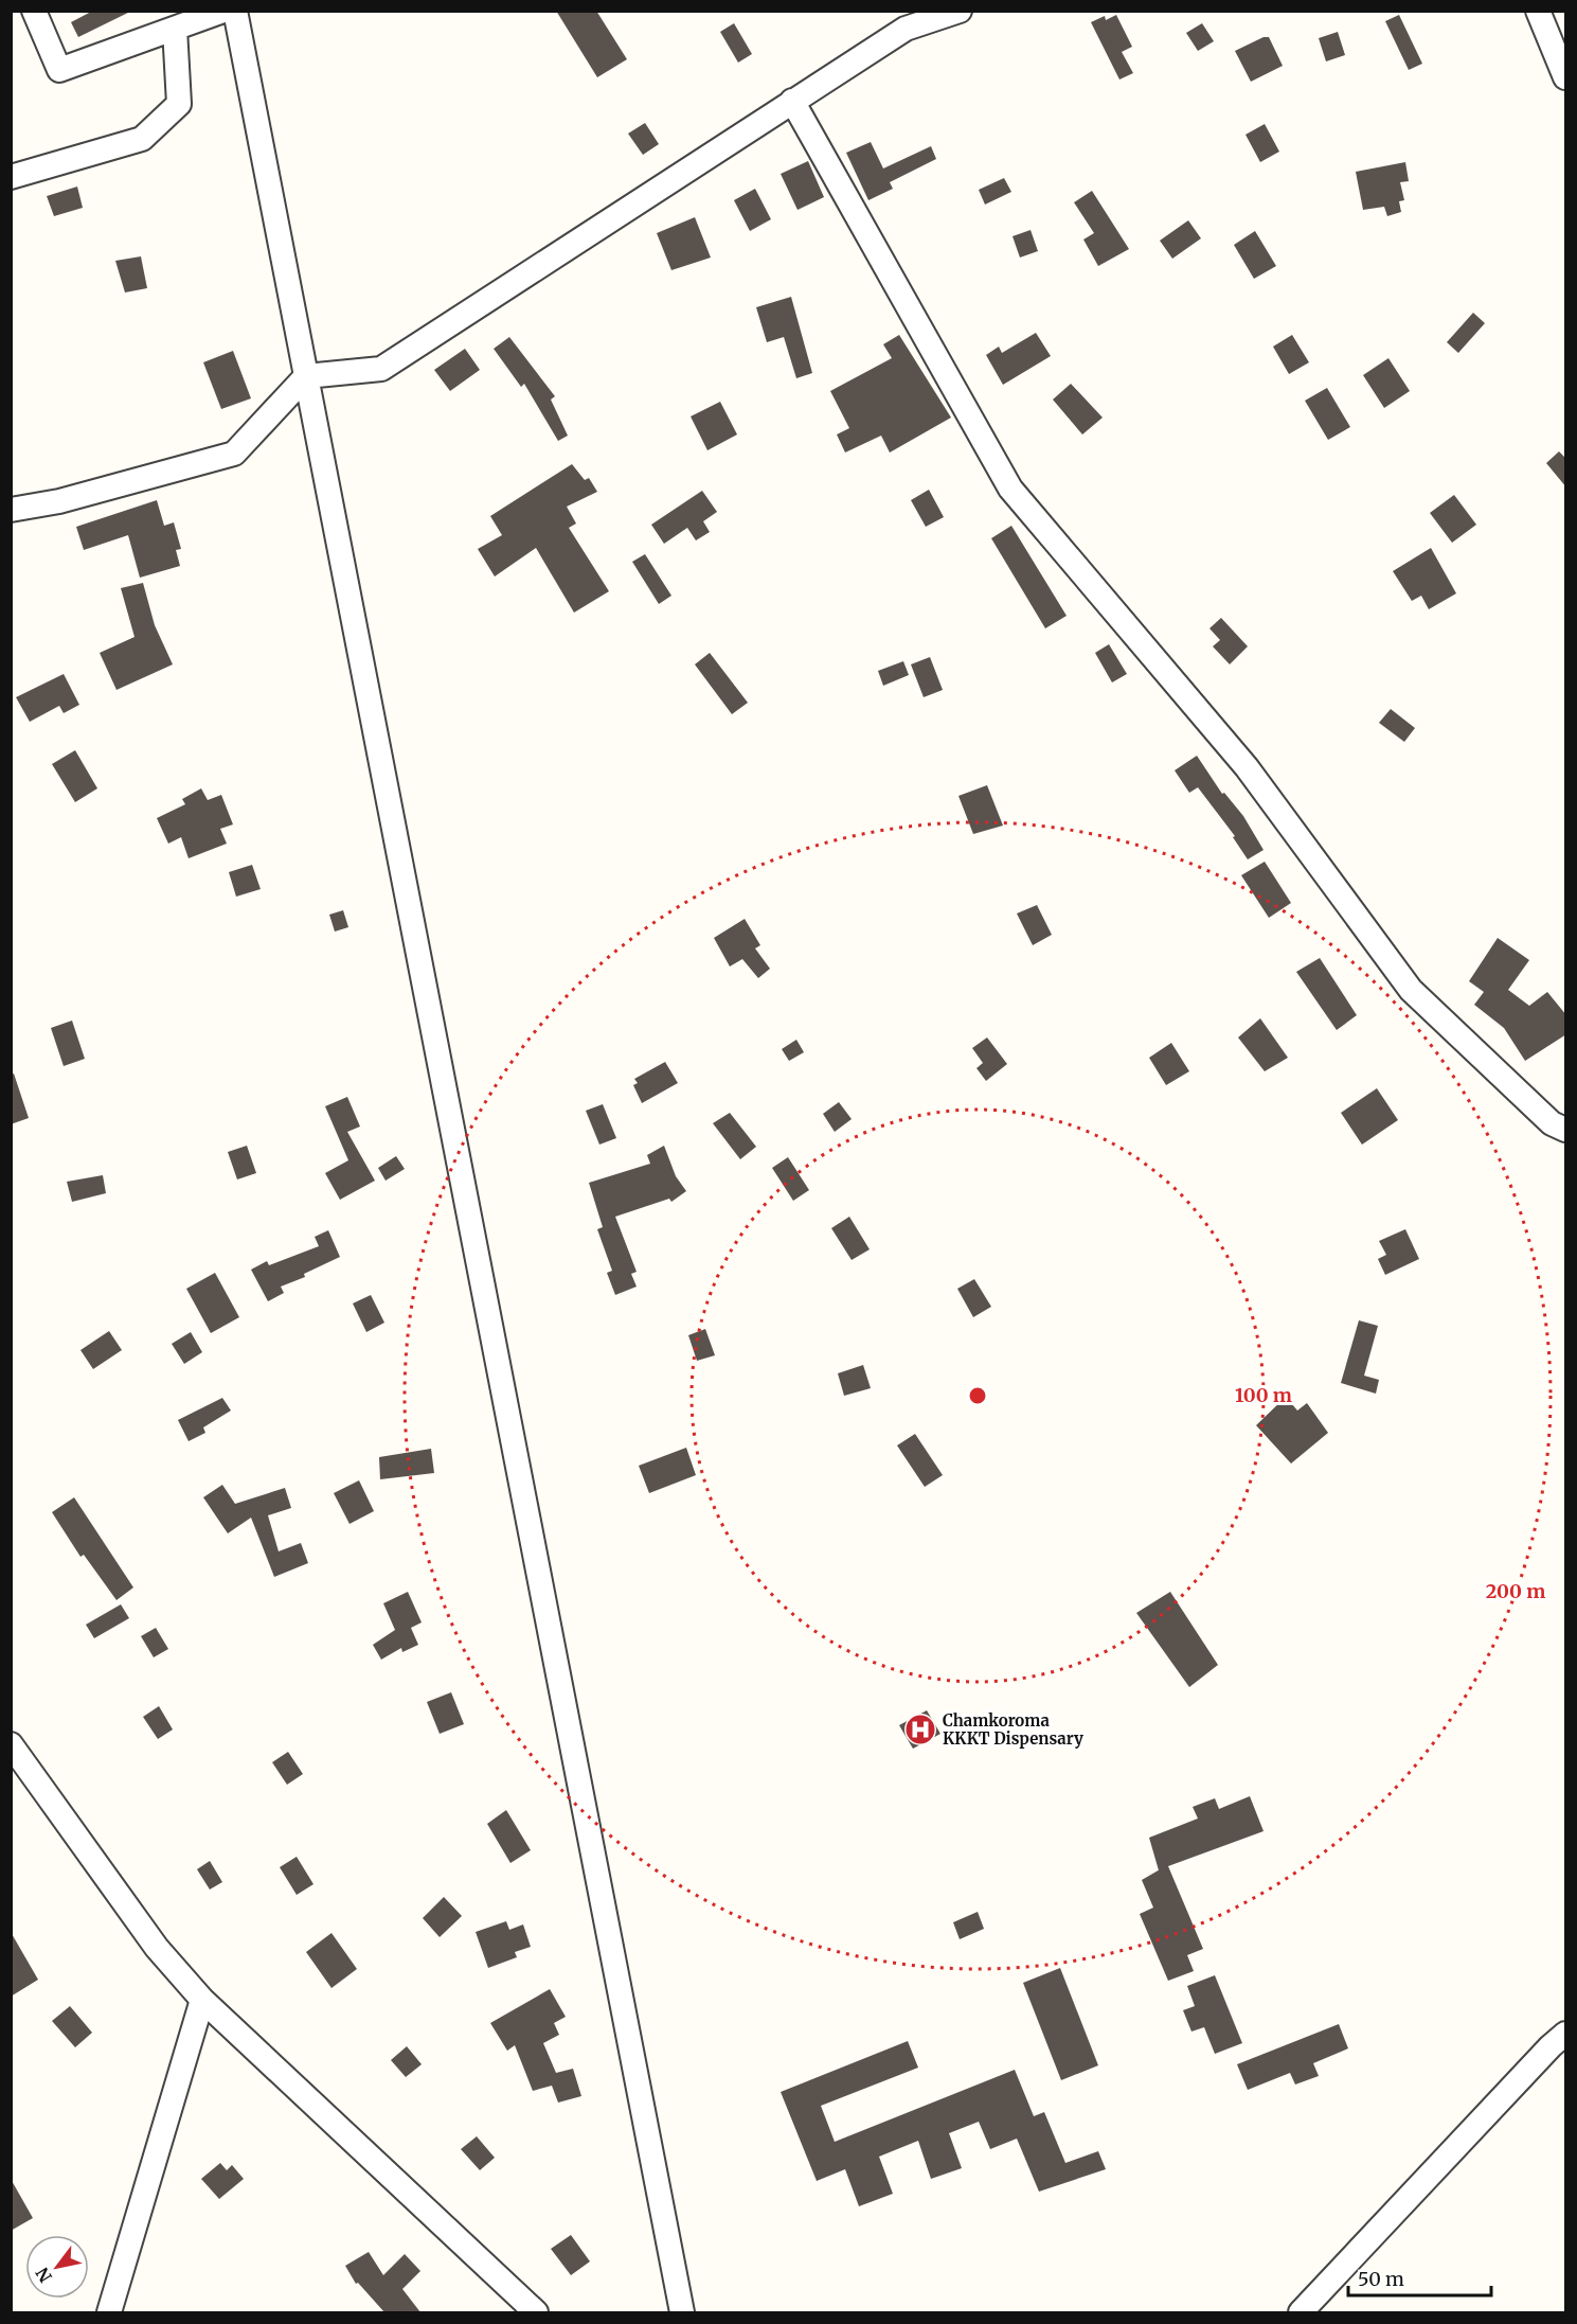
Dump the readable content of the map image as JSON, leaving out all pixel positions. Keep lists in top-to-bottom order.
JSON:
{
  "places": {
    "hospital": ["Chamkoroma KKKT Dispensary"]
  },
  "scale_bar": "50 m",
  "north": "bottom left",
  "rings": ["100 m", "200 m"]
}
